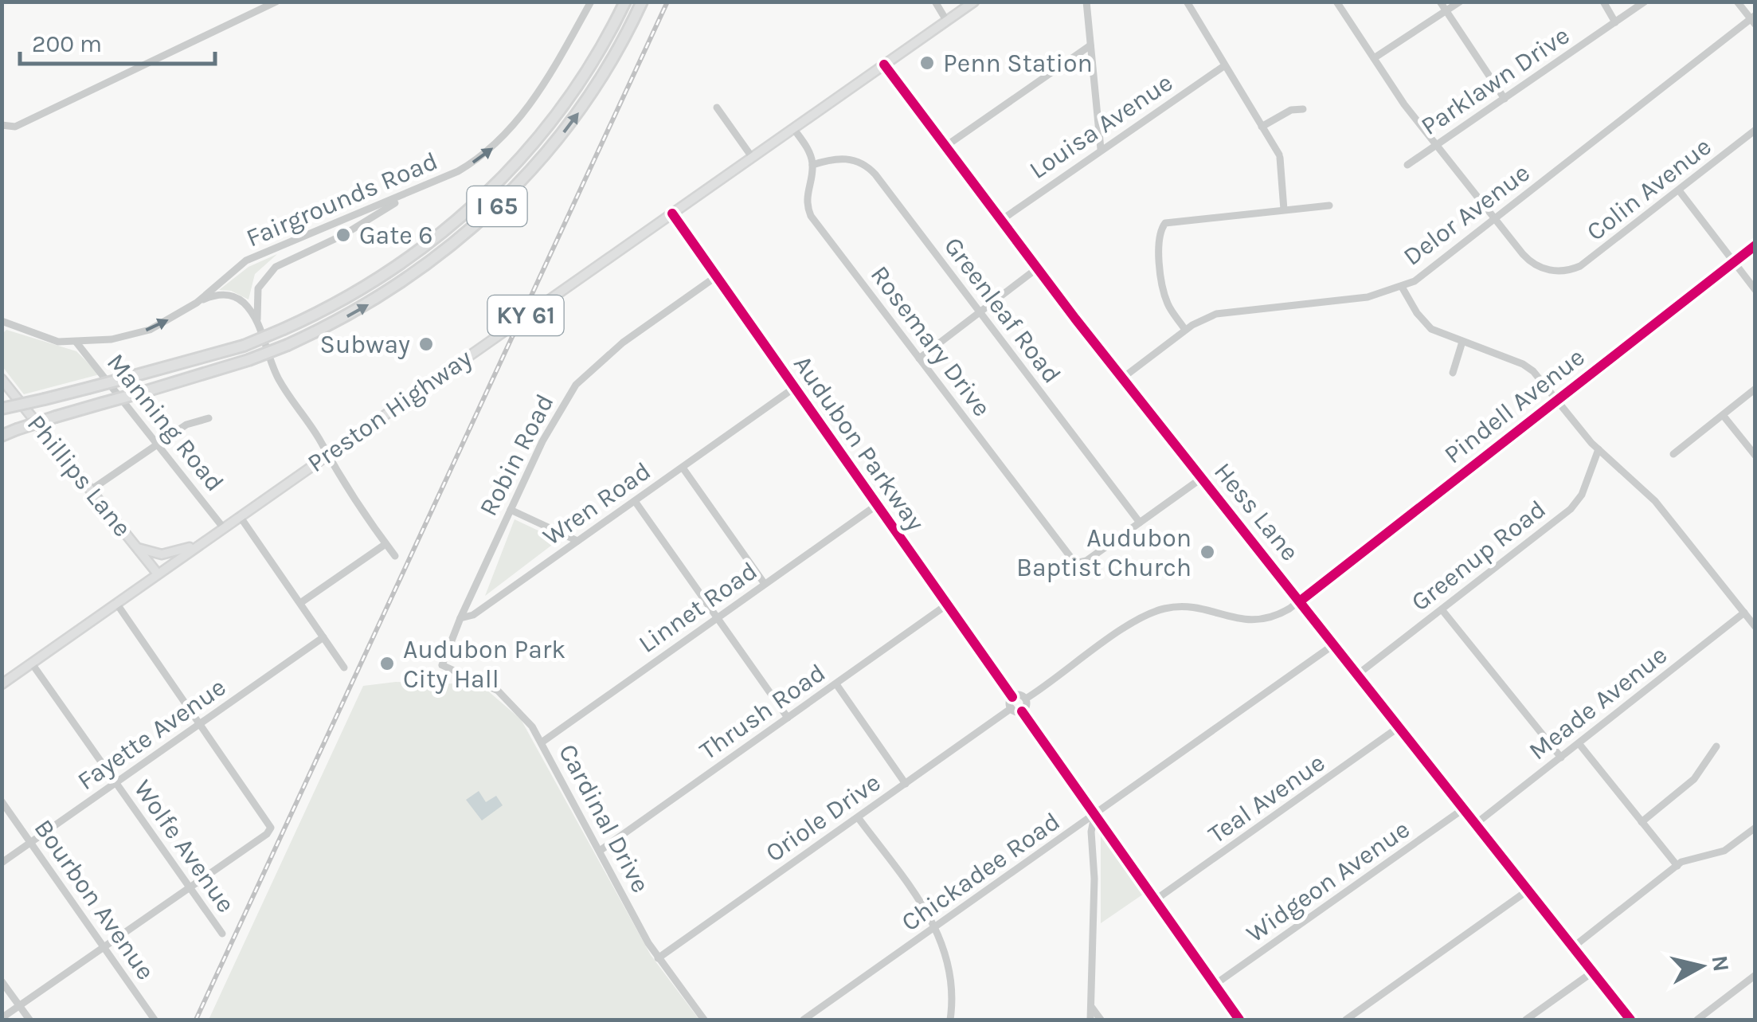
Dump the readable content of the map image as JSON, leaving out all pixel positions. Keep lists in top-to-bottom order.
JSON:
{
  "streets": {
    "highway": ["I 65"],
    "main road": ["KY 61", "Preston Highway", "Phillips Lane"],
    "street": [
      "Parklawn Drive",
      "Louisa Avenue",
      "Colin Avenue",
      "Fairgrounds Road",
      "Delor Avenue",
      "Greenleaf Road",
      "Rosemary Drive",
      "Pindell Avenue",
      "Manning Road",
      "Audubon Parkway",
      "Robin Road",
      "Wren Road",
      "Hess Lane",
      "Greenup Road",
      "Linnet Road",
      "Meade Avenue",
      "Thrush Road",
      "Fayette Avenue",
      "Teal Avenue",
      "Oriole Drive",
      "Cardinal Drive",
      "Wolfe Avenue",
      "Chickadee Road",
      "Widgeon Avenue",
      "Bourbon Avenue"
    ]
  },
  "crossings": [
    ["Louisa Avenue", "Hess Lane"],
    ["Colin Avenue", "Delor Avenue"],
    ["Fairgrounds Road", "Manning Road"],
    ["Delor Avenue", "Hess Lane"],
    ["Greenleaf Road", "Rosemary Drive"],
    ["Pindell Avenue", "Hess Lane"],
    ["Preston Highway", "Manning Road"],
    ["Preston Highway", "Audubon Parkway"],
    ["Preston Highway", "Phillips Lane"],
    ["Preston Highway", "Hess Lane"],
    ["Preston Highway", "Wolfe Avenue"],
    ["Audubon Parkway", "Robin Road"],
    ["Audubon Parkway", "Wren Road"],
    ["Audubon Parkway", "Linnet Road"],
    ["Audubon Parkway", "Thrush Road"],
    ["Audubon Parkway", "Oriole Drive"],
    ["Robin Road", "Wren Road"],
    ["Robin Road", "Cardinal Drive"],
    ["Wren Road", "Cardinal Drive"],
    ["Hess Lane", "Greenup Road"],
    ["Hess Lane", "Meade Avenue"],
    ["Hess Lane", "Teal Avenue"],
    ["Hess Lane", "Chickadee Road"],
    ["Hess Lane", "Widgeon Avenue"],
    ["Linnet Road", "Cardinal Drive"],
    ["Thrush Road", "Cardinal Drive"],
    ["Fayette Avenue", "Wolfe Avenue"],
    ["Fayette Avenue", "Bourbon Avenue"],
    ["Oriole Drive", "Cardinal Drive"]
  ],
  "one_way": ["Fairgrounds Road"],
  "places": [
    "Penn Station",
    "Gate 6",
    "Subway",
    "Audubon Baptist Church",
    "Audubon Park City Hall"
  ],
  "scale_bar": "200 m",
  "north": "right"
}
